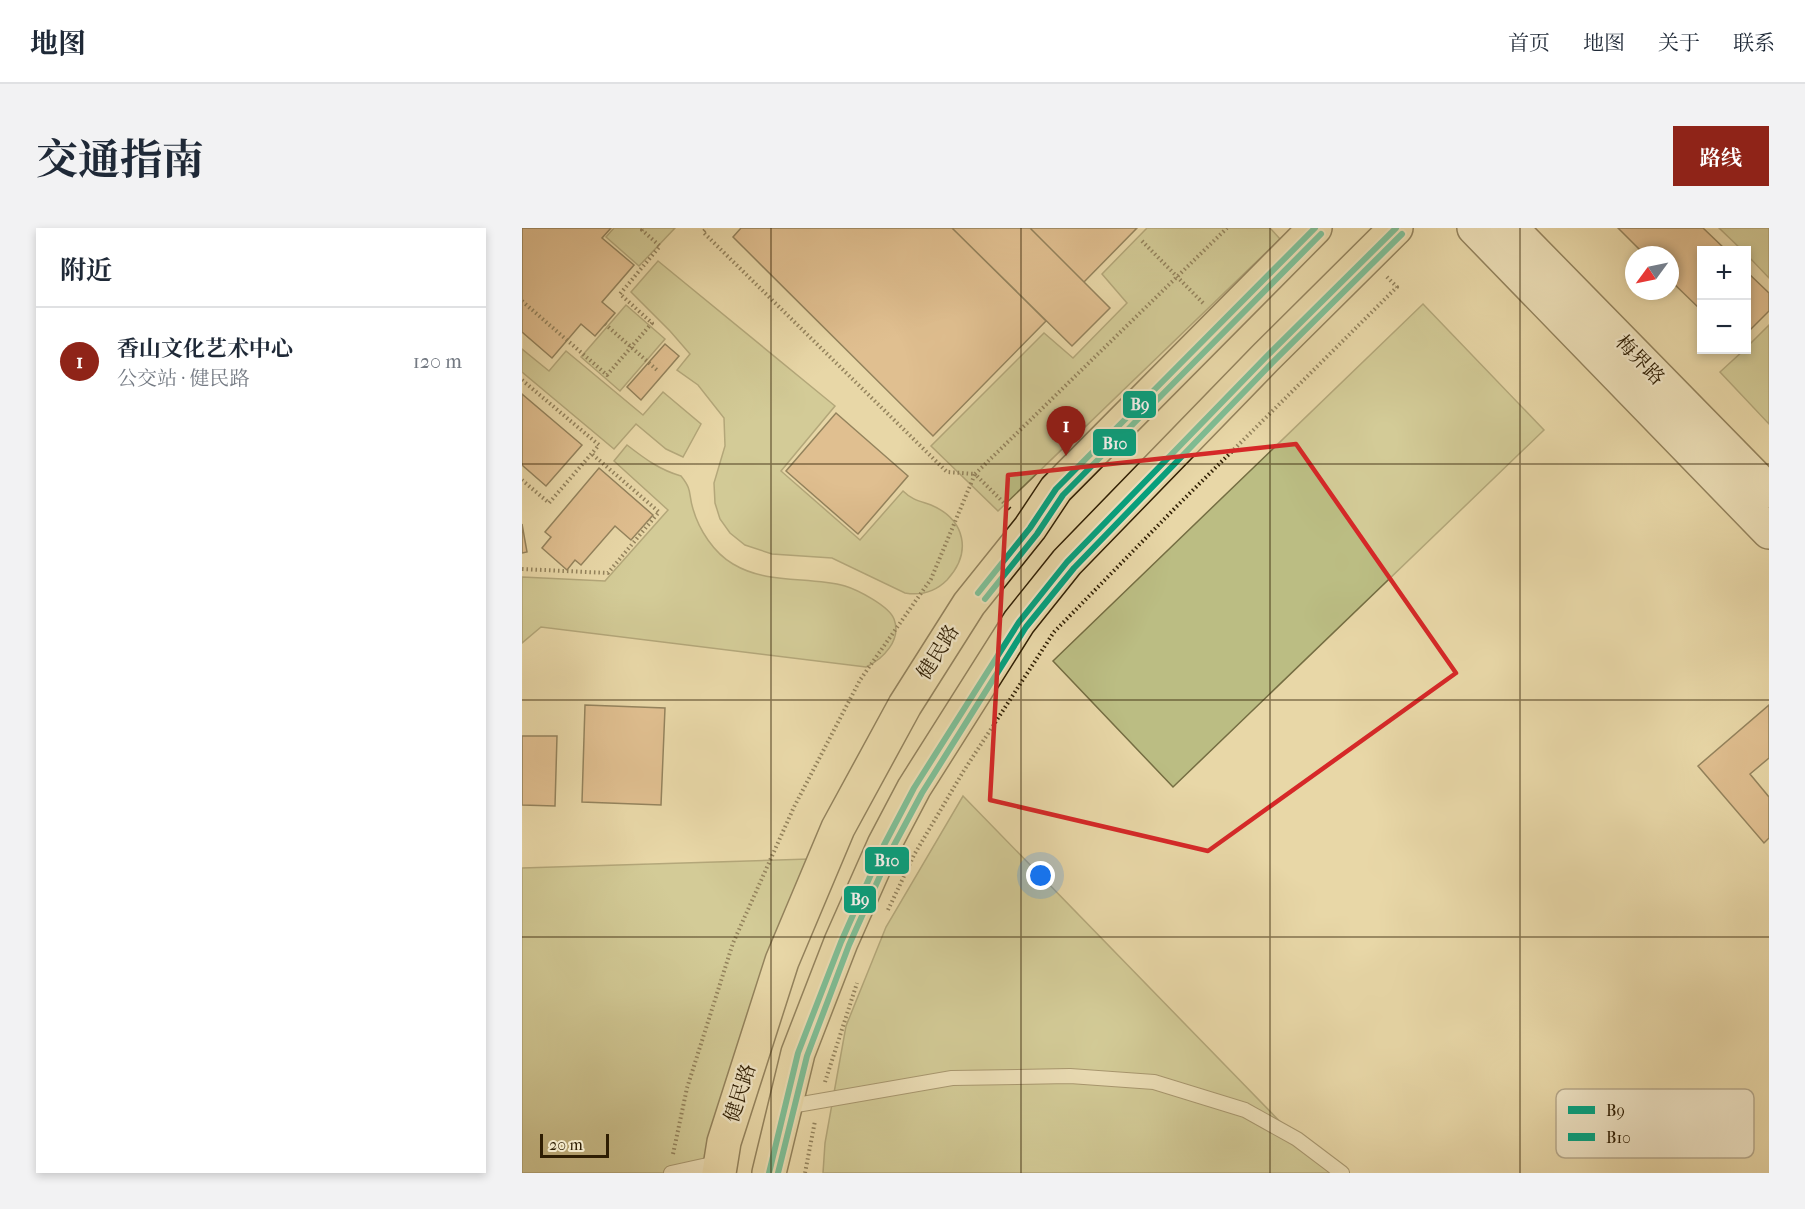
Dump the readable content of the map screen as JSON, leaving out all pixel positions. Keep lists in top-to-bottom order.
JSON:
{
  "streets": {
    "main road": ["梅界路", "健民路"]
  },
  "lines": ["transit line B9", "transit line B10"],
  "legend": ["B9", "B10"],
  "scale_bar": "20 m",
  "north": "bottom left",
  "page": {
    "header": "地图",
    "nav": [
      "首页",
      "地图",
      "关于",
      "联系"
    ],
    "title": "交通指南",
    "buttons": "路线",
    "heading": "附近",
    "map_buttons": ["+", "−"],
    "list": [
      {
        "mark": "1",
        "name": "香山文化艺术中心",
        "note": "公交站 · 健民路",
        "value": "120 m"
      }
    ],
    "pins": "1",
    "scale": "20 m"
  }
}
